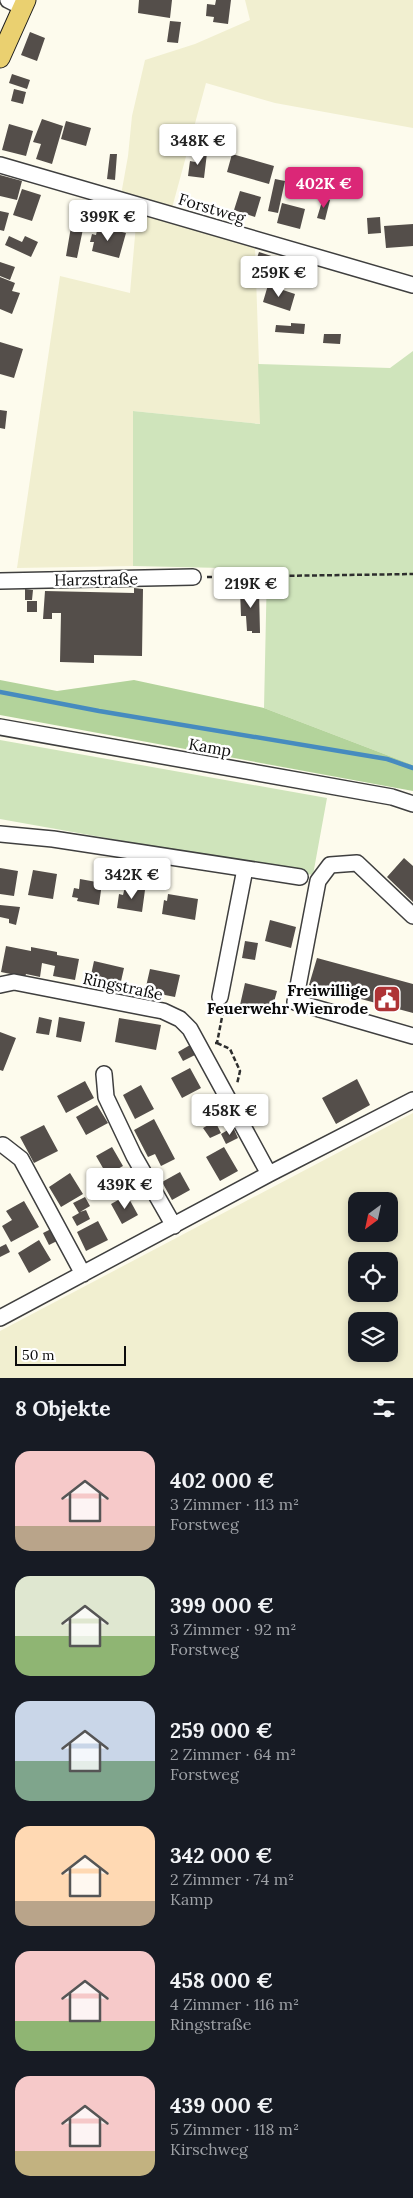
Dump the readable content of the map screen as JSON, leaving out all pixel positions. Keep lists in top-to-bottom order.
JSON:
{
  "streets": {
    "street": [
      "Forstweg",
      "Harzstraße",
      "Kamp",
      "Ringstraße"
    ]
  },
  "places": {
    "public building": ["Freiwillige Feuerwehr Wienrode"]
  },
  "scale_bar": "50 m",
  "north": "bottom left",
  "page": {
    "price": [
      "348K €",
      "402K €",
      "399K €",
      "259K €",
      "219K €",
      "342K €",
      "458K €",
      "439K €"
    ],
    "scale": "50 m",
    "heading": "8 Objekte",
    "list": [
      {
        "name": "402 000 €",
        "note": "3 Zimmer · 113 m² · Forstweg"
      },
      {
        "name": "399 000 €",
        "note": "3 Zimmer · 92 m² · Forstweg"
      },
      {
        "name": "259 000 €",
        "note": "2 Zimmer · 64 m² · Forstweg"
      },
      {
        "name": "342 000 €",
        "note": "2 Zimmer · 74 m² · Kamp"
      },
      {
        "name": "458 000 €",
        "note": "4 Zimmer · 116 m² · Ringstraße"
      },
      {
        "name": "439 000 €",
        "note": "5 Zimmer · 118 m² · Kirschweg"
      }
    ]
  }
}
